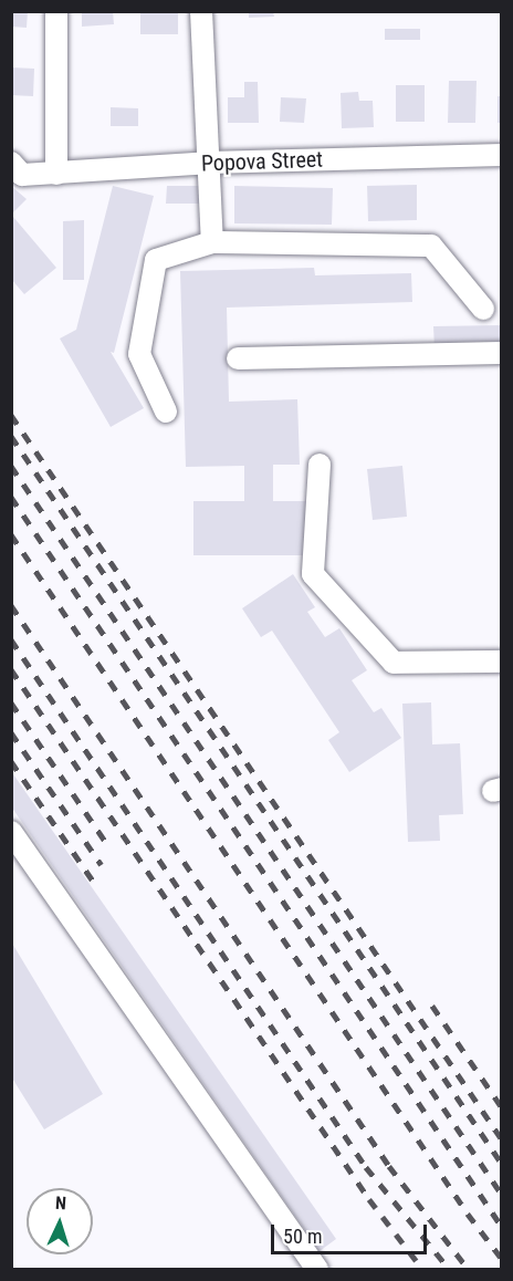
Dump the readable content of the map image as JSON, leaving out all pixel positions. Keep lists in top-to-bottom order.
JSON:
{
  "streets": {
    "street": ["Popova Street"]
  },
  "scale_bar": "50 m",
  "north": "top"
}
